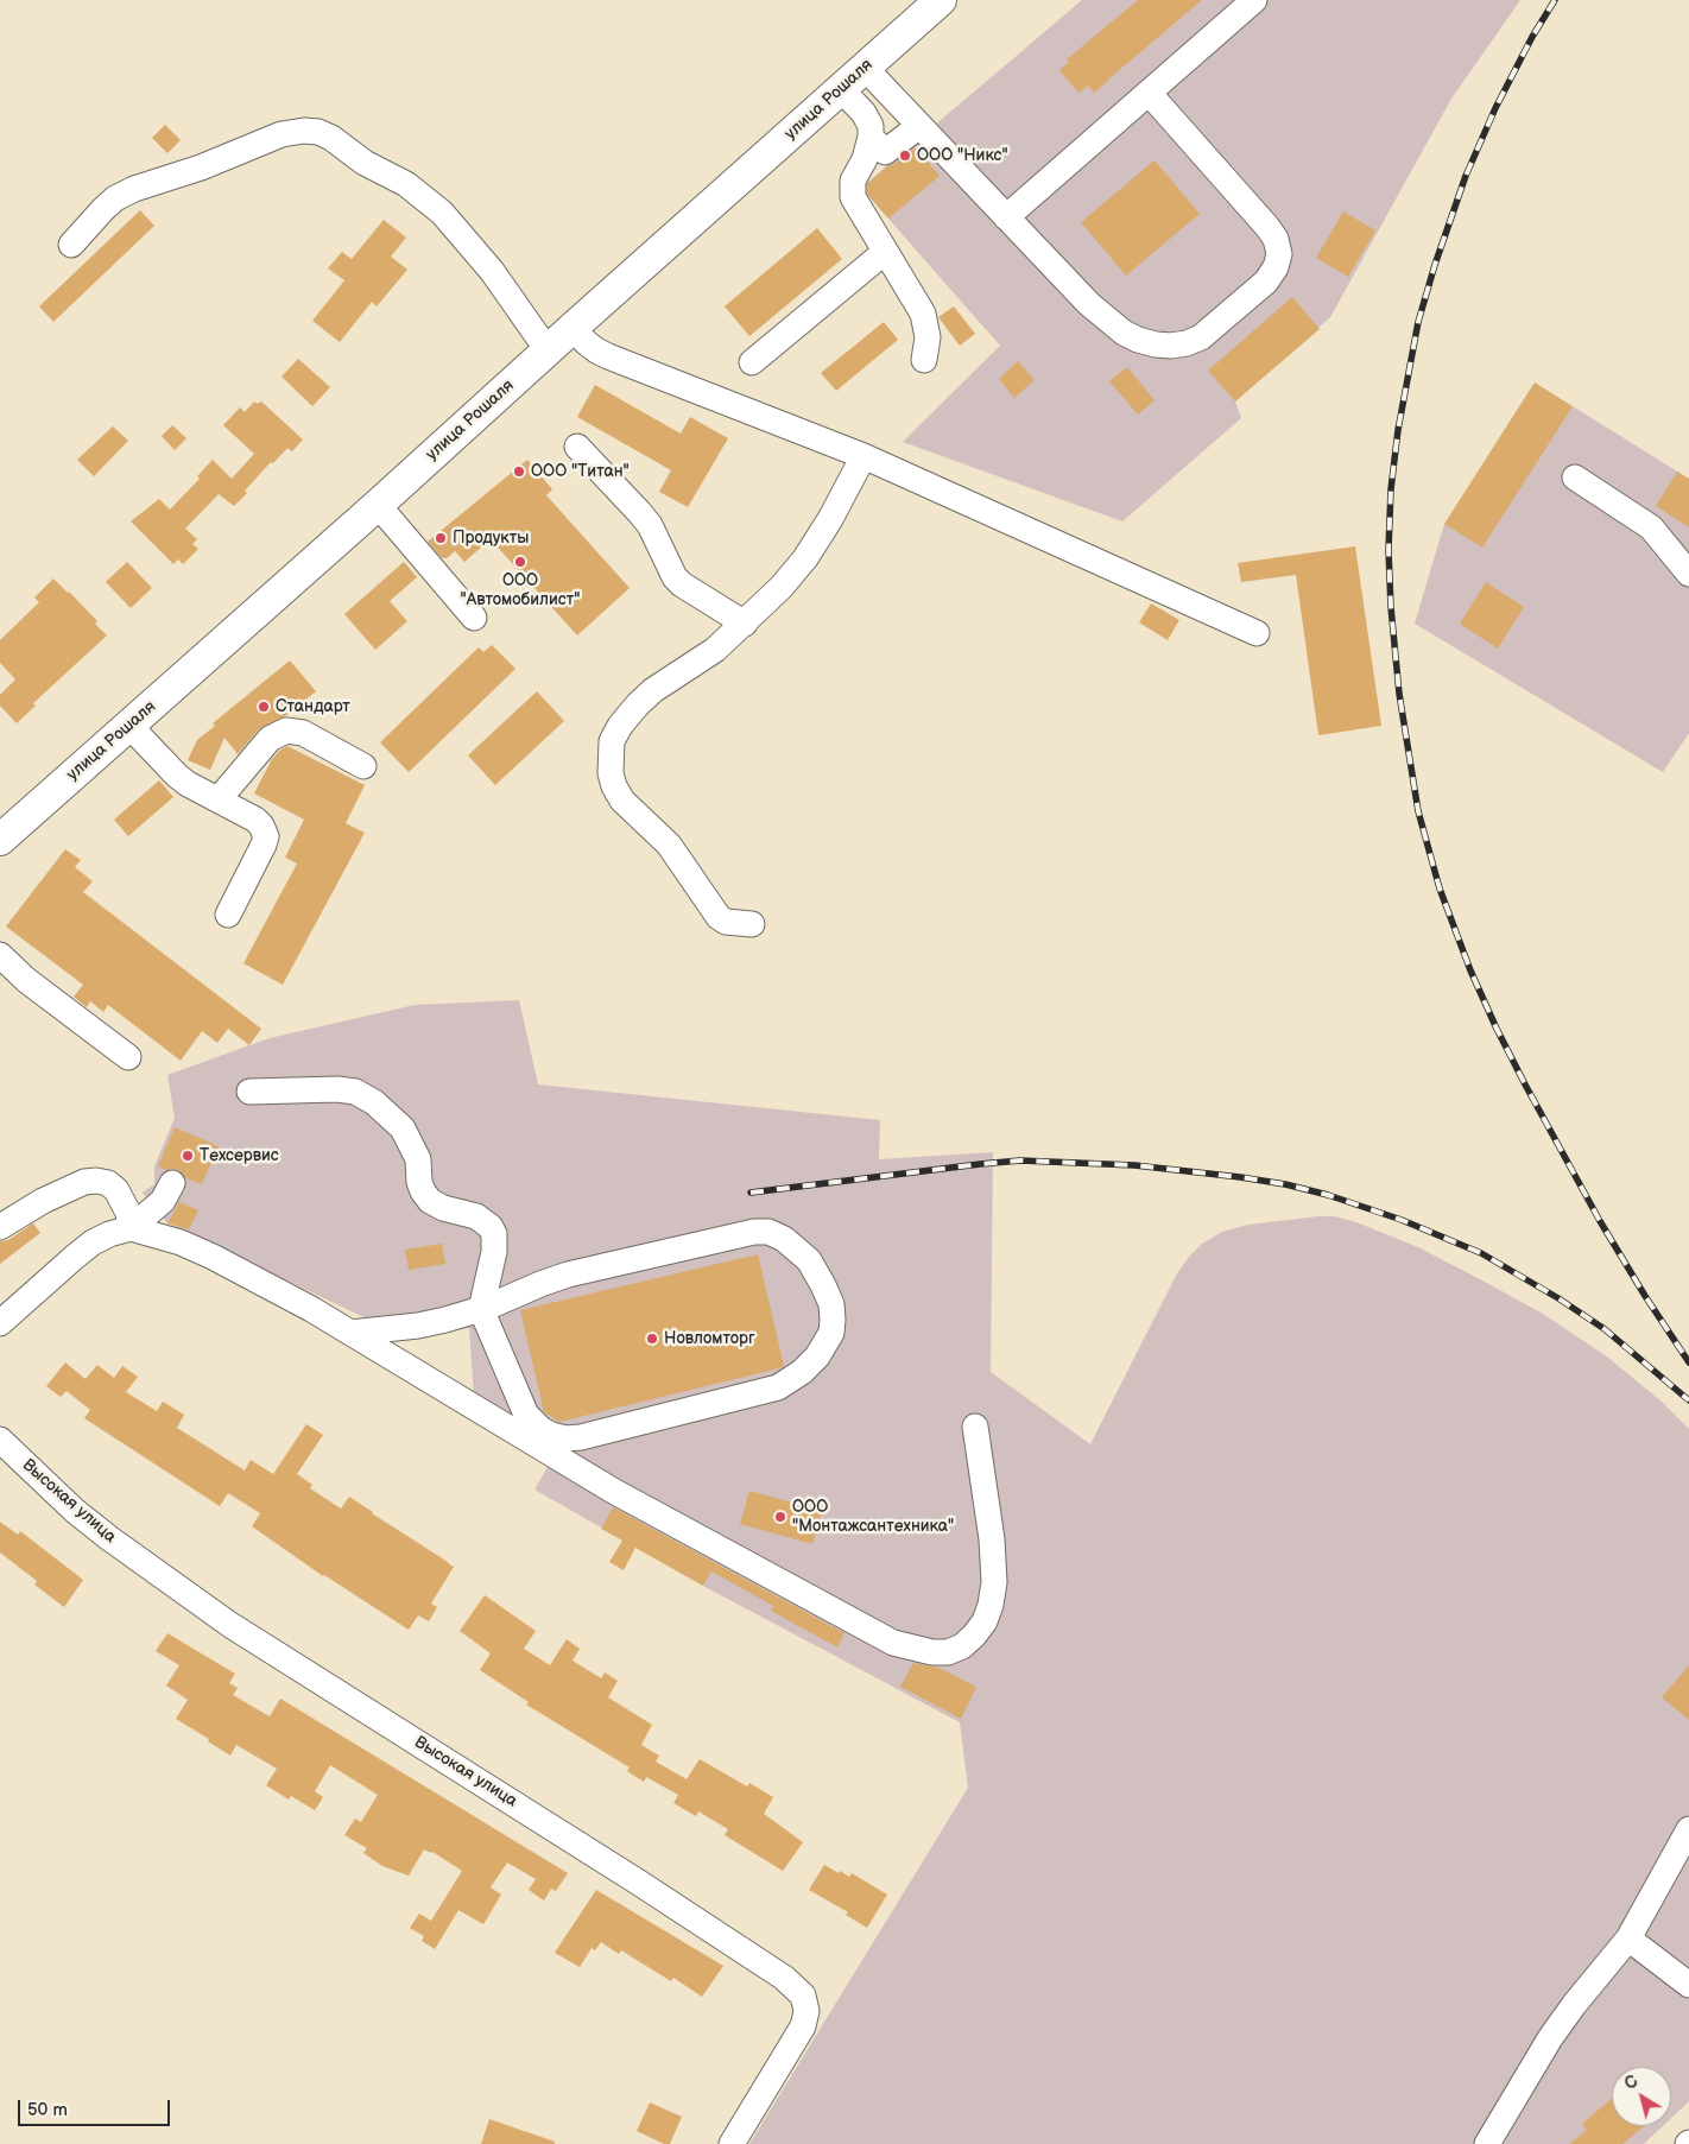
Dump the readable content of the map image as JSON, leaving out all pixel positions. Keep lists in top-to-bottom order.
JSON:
{
  "streets": {
    "main road": ["улица Рошаля"],
    "street": ["Высокая улица"]
  },
  "places": [
    "ООО \"Никс\"",
    "ООО \"Титан\"",
    "Продукты",
    "ООО \"Автомобилист\"",
    "Стандарт",
    "Техсервис",
    "Новломторг",
    "ООО \"Монтажсантехника\""
  ],
  "scale_bar": "50 m",
  "north": "top left"
}
